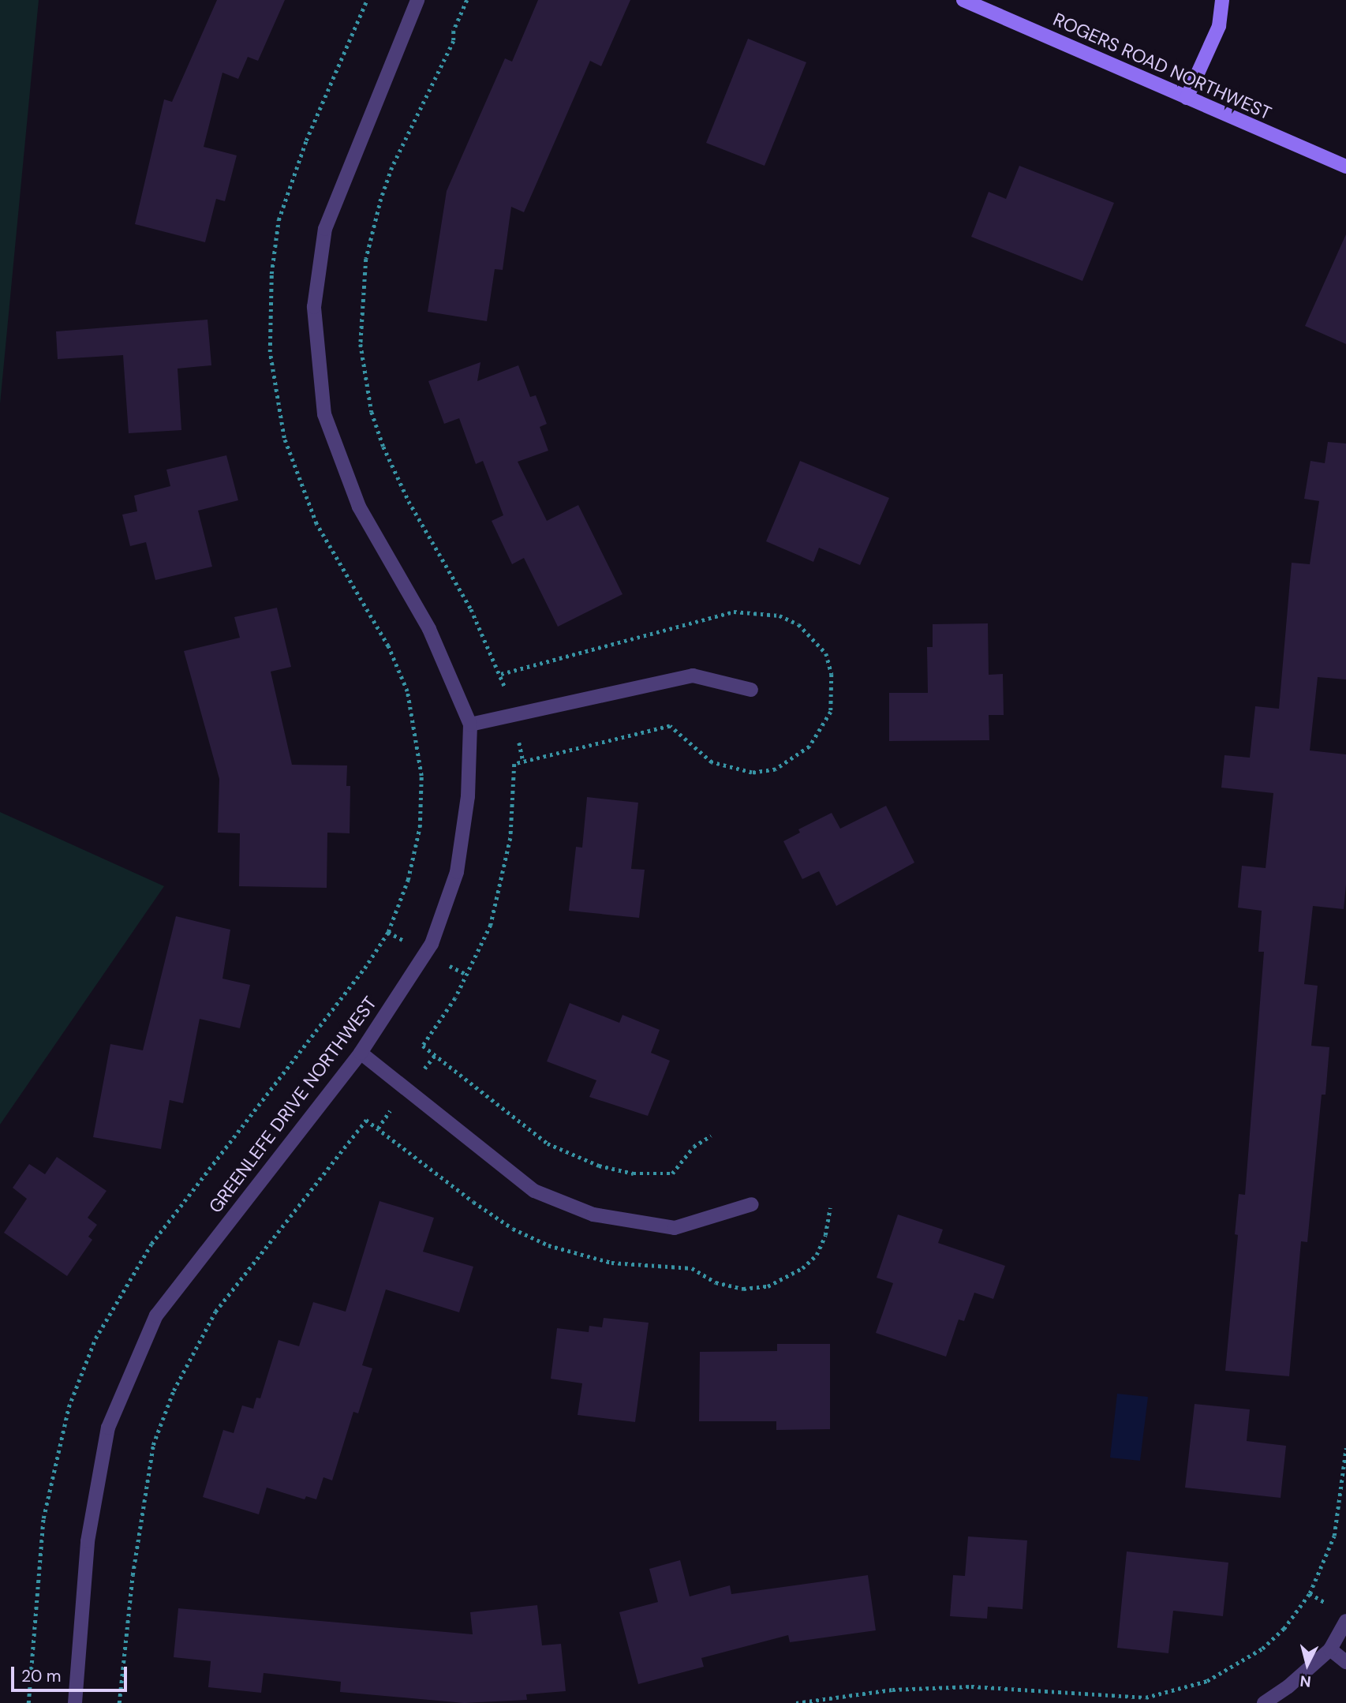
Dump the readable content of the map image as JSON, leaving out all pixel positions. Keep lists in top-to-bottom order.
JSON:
{
  "streets": {
    "street": ["ROGERS ROAD NORTHWEST", "GREENLEFE DRIVE NORTHWEST"]
  },
  "scale_bar": "20 m",
  "north": "bottom"
}
